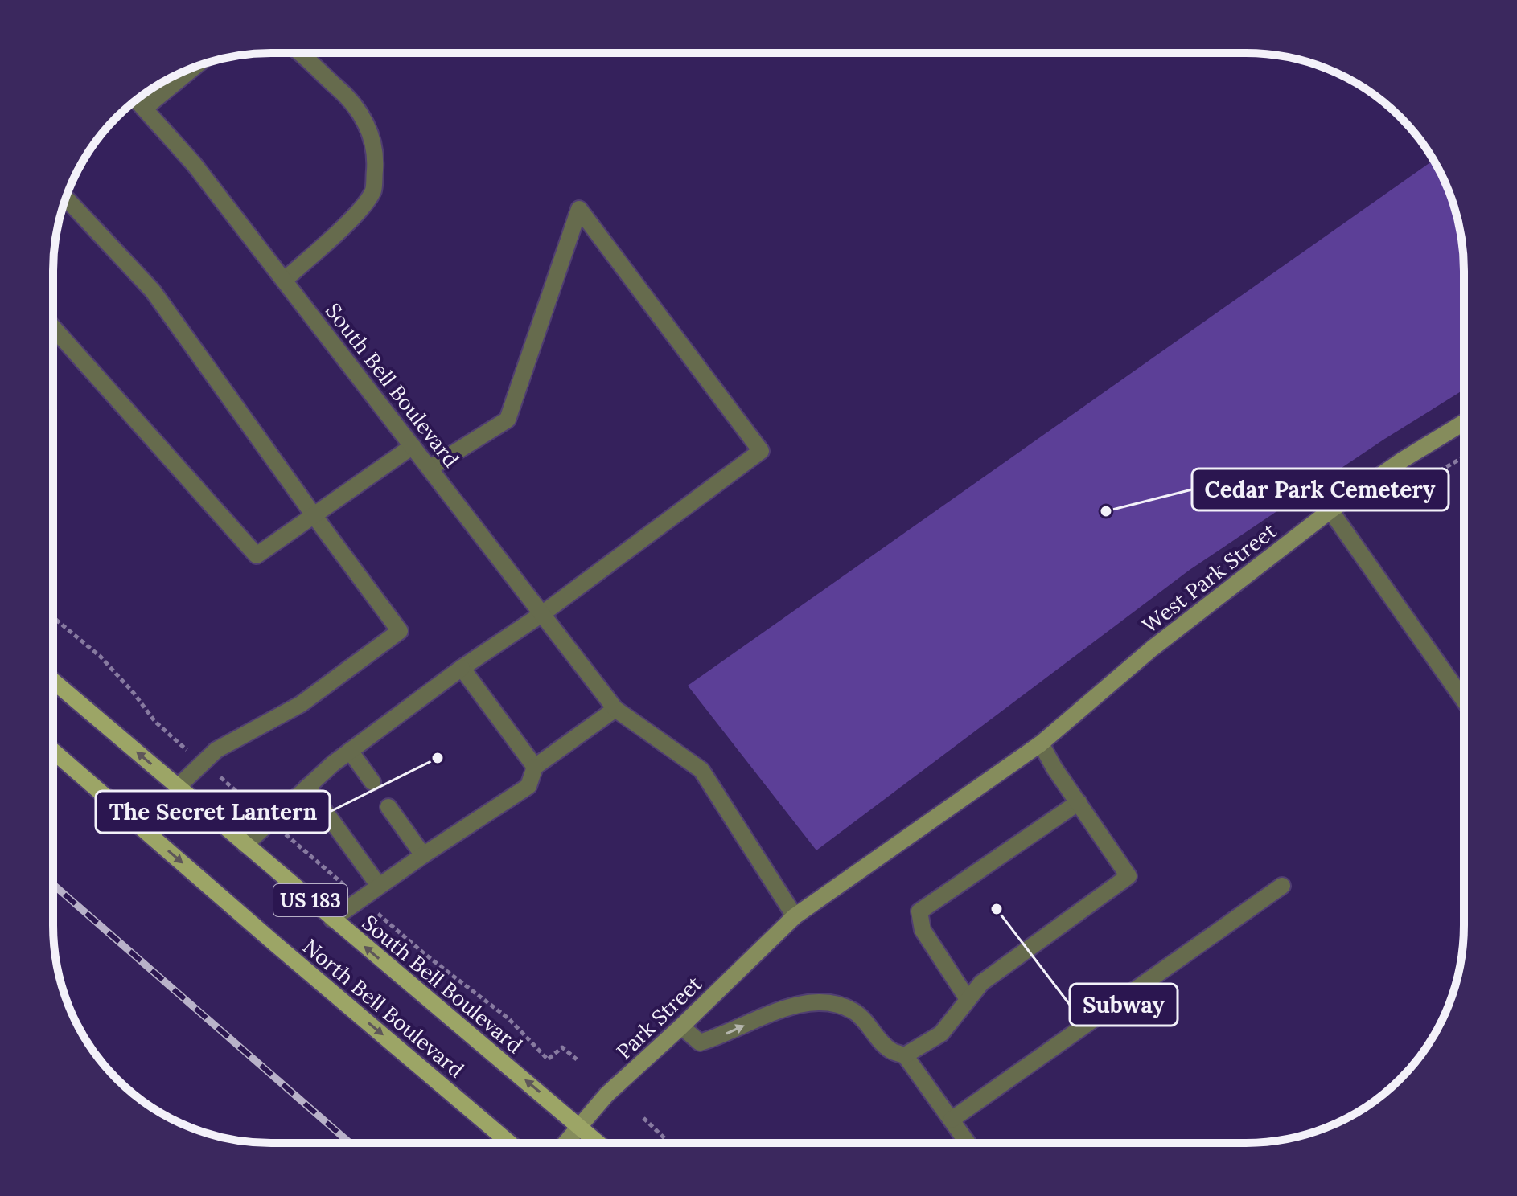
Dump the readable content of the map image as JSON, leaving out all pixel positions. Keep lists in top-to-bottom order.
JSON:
{
  "streets": {
    "main road": ["South Bell Boulevard", "US 183", "North Bell Boulevard"],
    "street": ["West Park Street", "Park Street"]
  },
  "crossings": [
    ["South Bell Boulevard", "West Park Street"],
    ["South Bell Boulevard", "US 183"],
    ["South Bell Boulevard", "Park Street"],
    ["West Park Street", "Park Street"],
    ["US 183", "Park Street"]
  ],
  "one_way": ["North Bell Boulevard"],
  "places": ["Cedar Park Cemetery", "The Secret Lantern", "Subway"]
}
